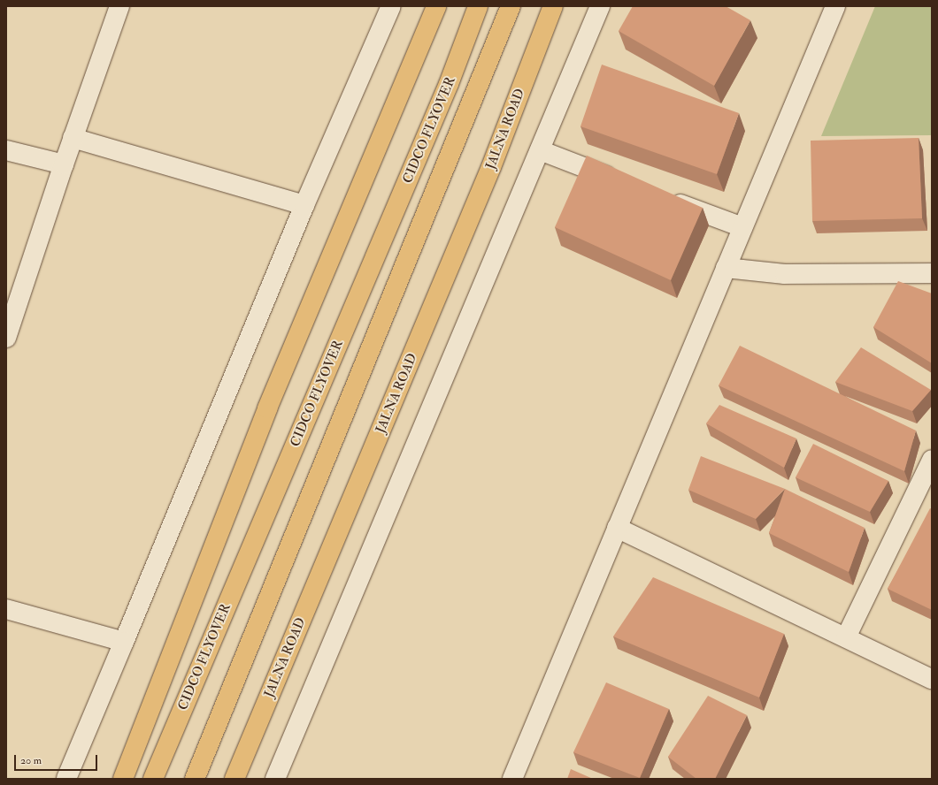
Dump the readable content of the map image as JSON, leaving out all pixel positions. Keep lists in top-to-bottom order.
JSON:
{
  "streets": {
    "main road": ["JALNA ROAD", "CIDCO FLYOVER"]
  },
  "scale_bar": "20 m"
}
